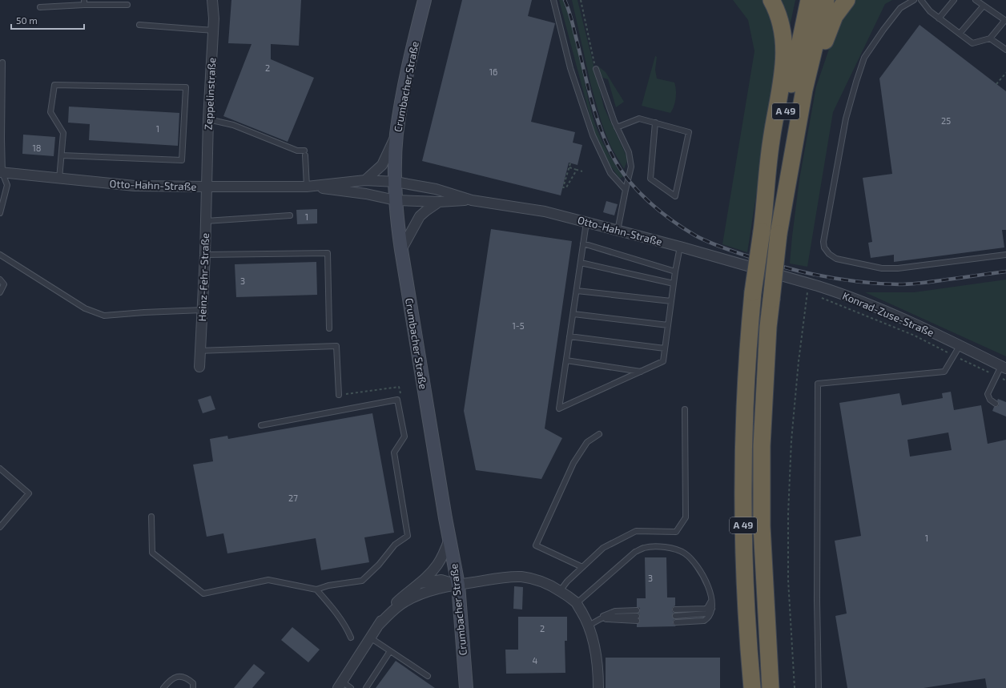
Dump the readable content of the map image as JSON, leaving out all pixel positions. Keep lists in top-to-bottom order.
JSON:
{
  "streets": {
    "highway": ["A 49"],
    "main road": ["Crumbacher Straße"],
    "street": [
      "Zeppelinstraße",
      "Otto-Hahn-Straße",
      "Heinz-Fehr-Straße",
      "Konrad-Zuse-Straße"
    ]
  },
  "crossings": [
    ["Crumbacher Straße", "Otto-Hahn-Straße"],
    ["Zeppelinstraße", "Otto-Hahn-Straße"],
    ["Zeppelinstraße", "Heinz-Fehr-Straße"],
    ["Otto-Hahn-Straße", "Heinz-Fehr-Straße"],
    ["Otto-Hahn-Straße", "Konrad-Zuse-Straße"]
  ],
  "house_numbers": [
    "2",
    "16",
    "25",
    "1",
    "18",
    "1",
    "3",
    "1-5",
    "27",
    "1",
    "3",
    "2",
    "4"
  ],
  "scale_bar": "50 m"
}
